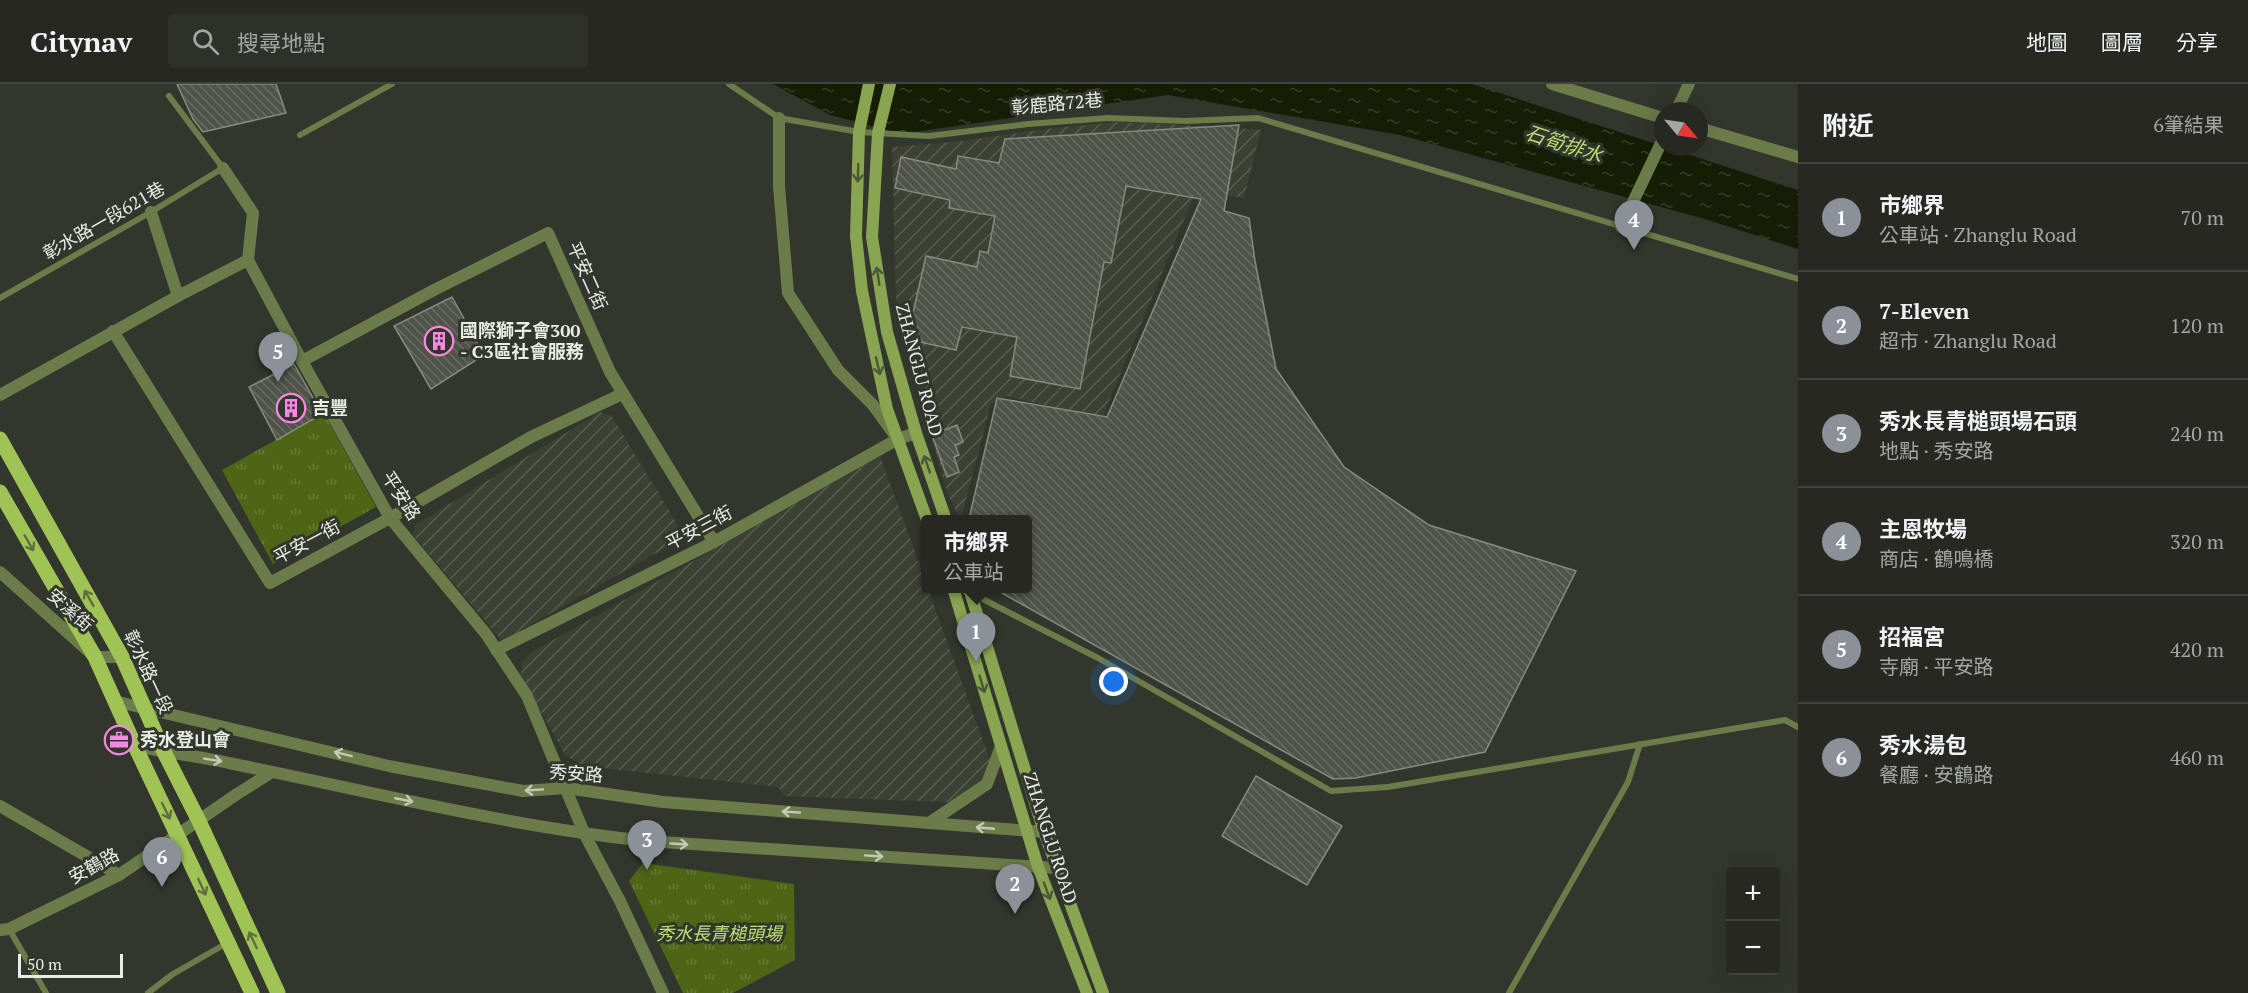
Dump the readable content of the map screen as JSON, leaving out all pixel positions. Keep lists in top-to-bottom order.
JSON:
{
  "streets": {
    "main road": ["ZHANGLU ROAD", "彰水路一段"],
    "street": [
      "平安二街",
      "平安路",
      "平安三街",
      "平安一街",
      "安溪街",
      "秀安路",
      "安鶴路"
    ],
    "lane": ["彰鹿路72巷", "彰水路一段621巷"]
  },
  "crossings": [
    ["彰鹿路72巷", "ZHANGLU ROAD"],
    ["平安二街", "平安路"],
    ["平安二街", "平安三街"],
    ["平安二街", "平安一街"],
    ["ZHANGLU ROAD", "平安三街"],
    ["ZHANGLU ROAD", "秀安路"],
    ["平安路", "平安三街"],
    ["平安路", "平安一街"],
    ["平安路", "秀安路"],
    ["安溪街", "彰水路一段"],
    ["彰水路一段", "秀安路"],
    ["彰水路一段", "安鶴路"]
  ],
  "water": ["石筍排水"],
  "parks": ["秀水長青槌頭場"],
  "places": {
    "building": ["國際獅子會300 - C3區社會服務", "吉豐"],
    "office": ["秀水登山會"]
  },
  "scale_bar": "50 m",
  "north": "bottom right",
  "page": {
    "header": "Citynav",
    "search": "搜尋地點",
    "nav": ["地圖", "圖層", "分享"],
    "heading": ["附近", "6筆結果"],
    "list": [
      {
        "mark": "1",
        "name": "市鄉界",
        "note": "公車站 · Zhanglu Road",
        "value": "70 m"
      },
      {
        "mark": "2",
        "name": "7-Eleven",
        "note": "超市 · Zhanglu Road",
        "value": "120 m"
      },
      {
        "mark": "3",
        "name": "秀水長青槌頭場石頭",
        "note": "地點 · 秀安路",
        "value": "240 m"
      },
      {
        "mark": "4",
        "name": "主恩牧場",
        "note": "商店 · 鶴鳴橋",
        "value": "320 m"
      },
      {
        "mark": "5",
        "name": "招福宮",
        "note": "寺廟 · 平安路",
        "value": "420 m"
      },
      {
        "mark": "6",
        "name": "秀水湯包",
        "note": "餐廳 · 安鶴路",
        "value": "460 m"
      }
    ],
    "pins": [
      "4",
      "5",
      "1",
      "3",
      "6",
      "2"
    ],
    "popup": ["市鄉界", "公車站"],
    "map_buttons": ["+", "−"],
    "scale": "50 m"
  }
}
